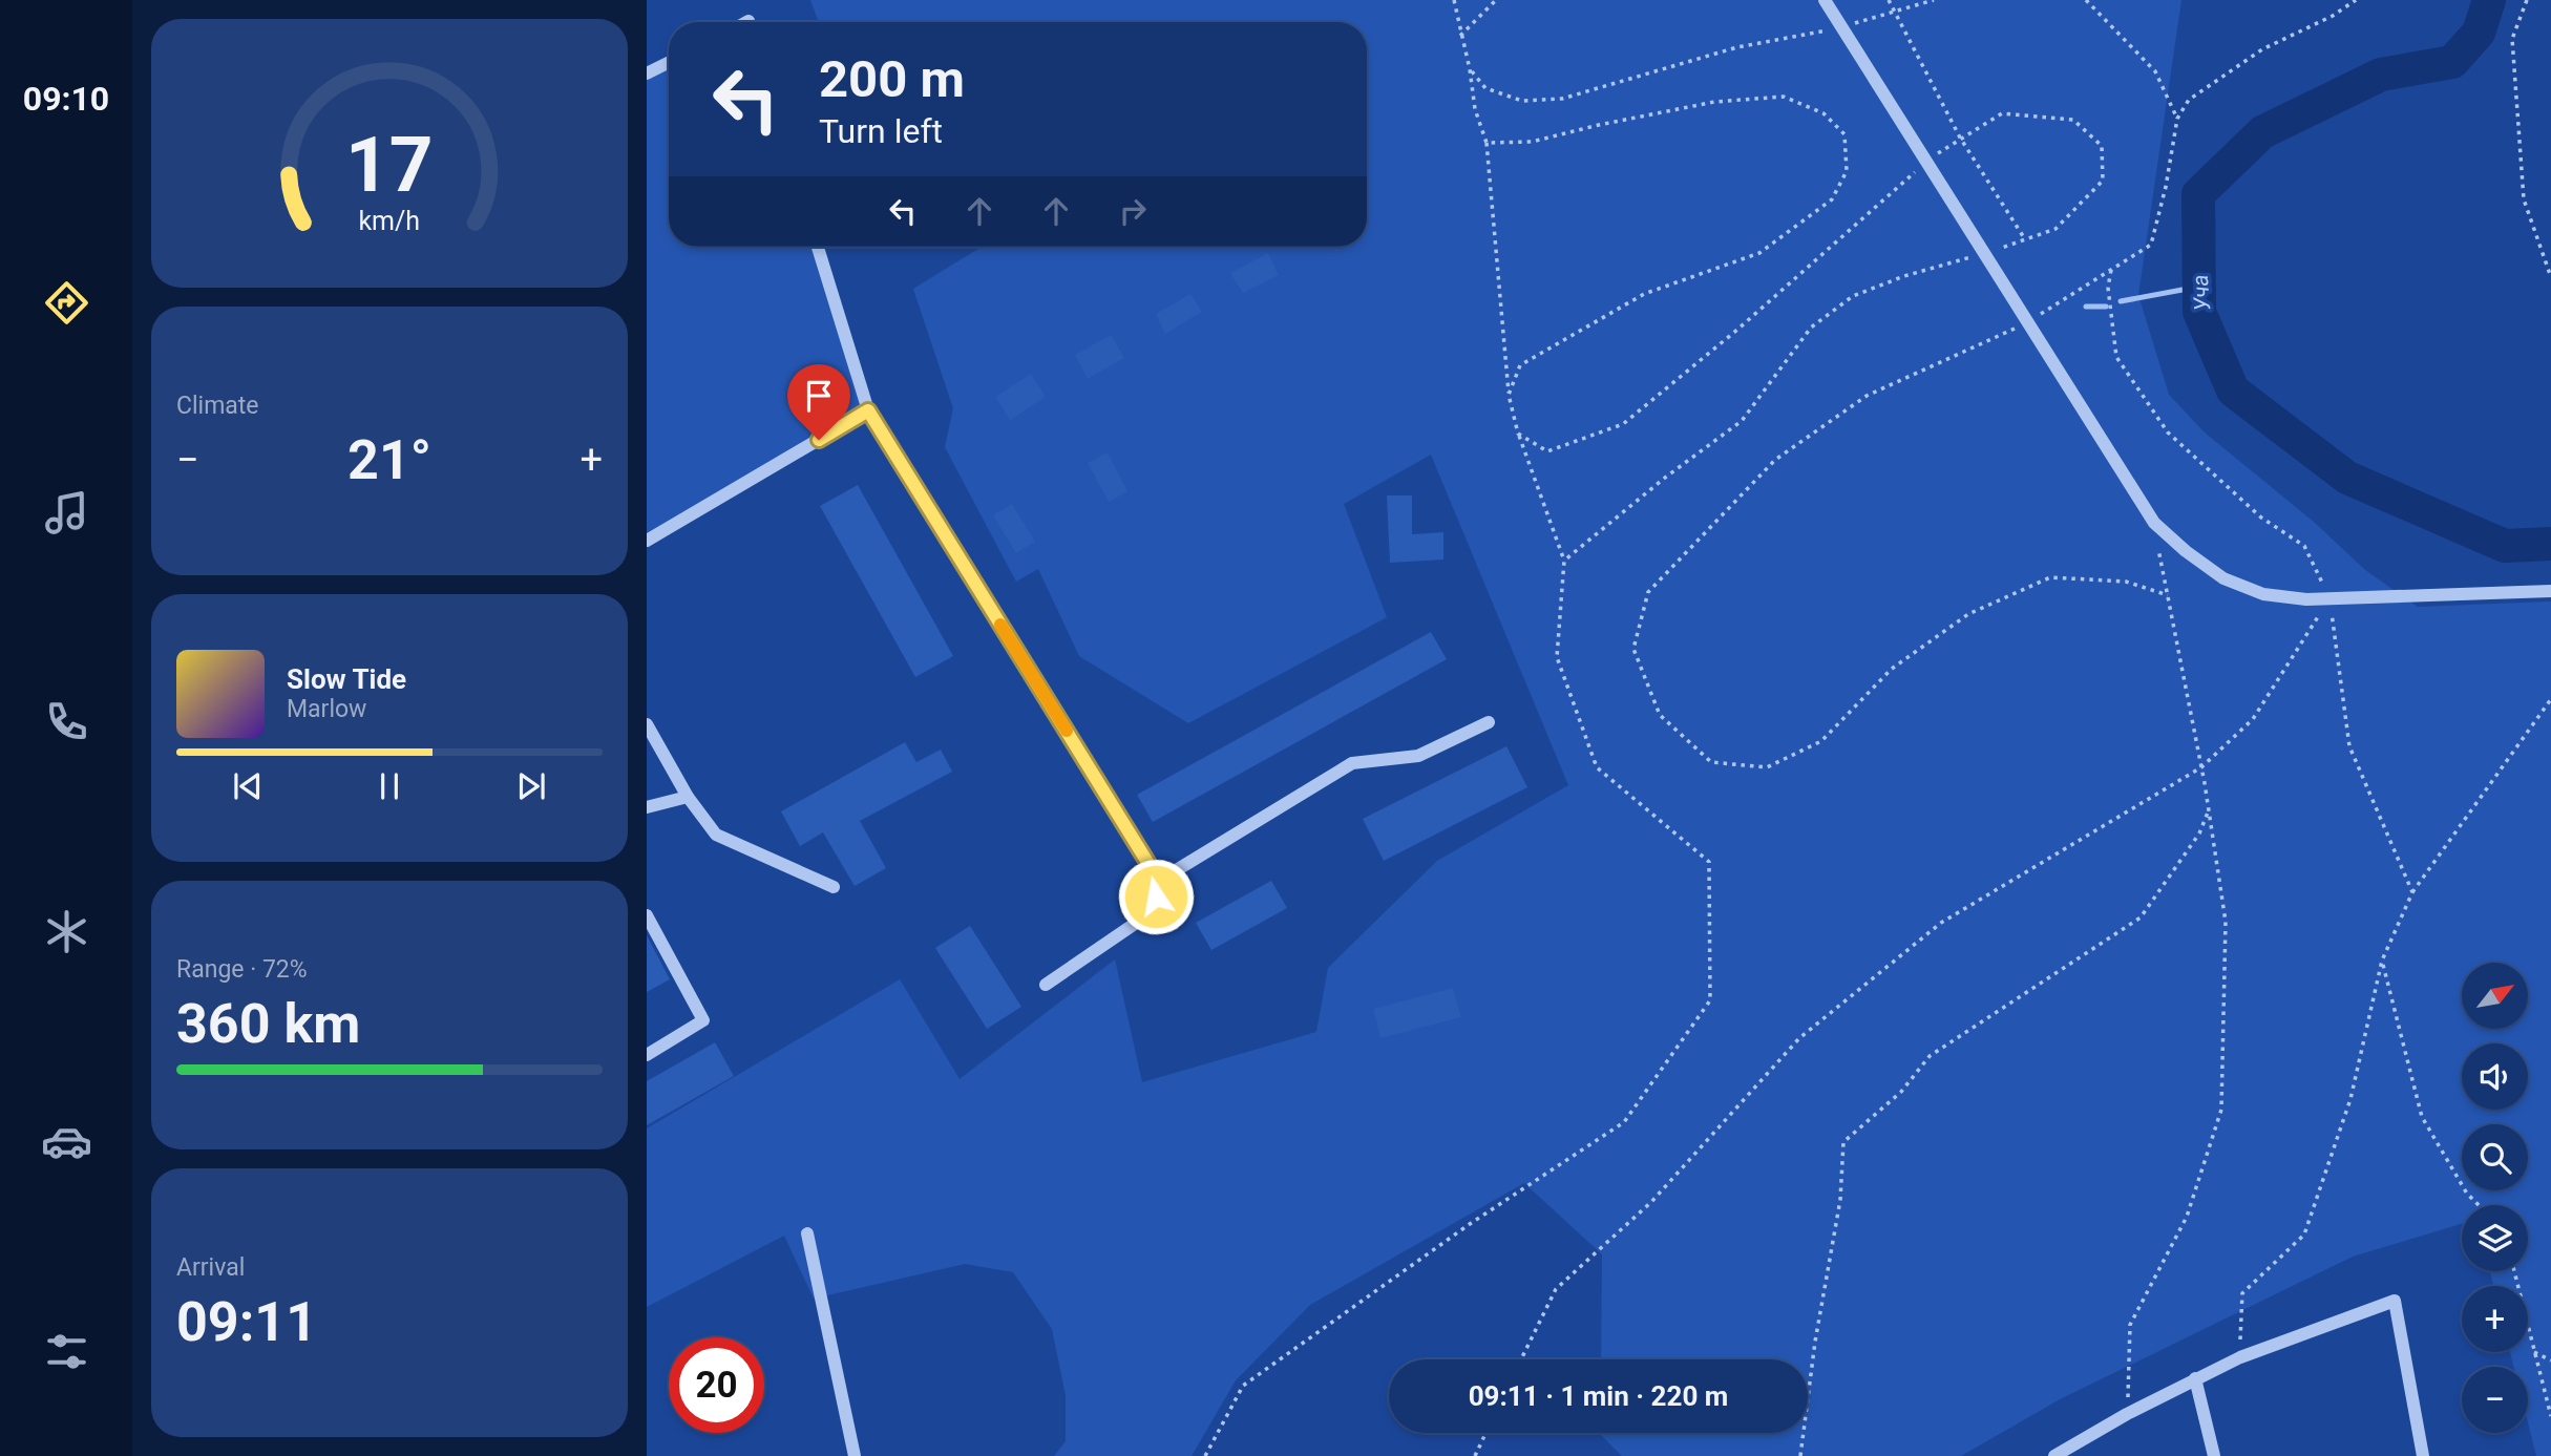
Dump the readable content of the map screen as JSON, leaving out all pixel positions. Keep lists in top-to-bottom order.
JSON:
{
  "water": ["Уча"],
  "north": "top right",
  "page": {
    "tabs": "09:10",
    "turn": ["200 m", "Turn left"],
    "tile": [
      "Climate",
      ["Range · 72%", "360 km"],
      ["Arrival", "09:11"]
    ],
    "heat": ["−", "21°", "+"],
    "song": ["Slow Tide", "Marlow"],
    "map_buttons": ["+", "−"],
    "limit": "20",
    "trip": "09:11 · 1 min · 220 m",
    "gauge": ["17", "km/h"]
  }
}
